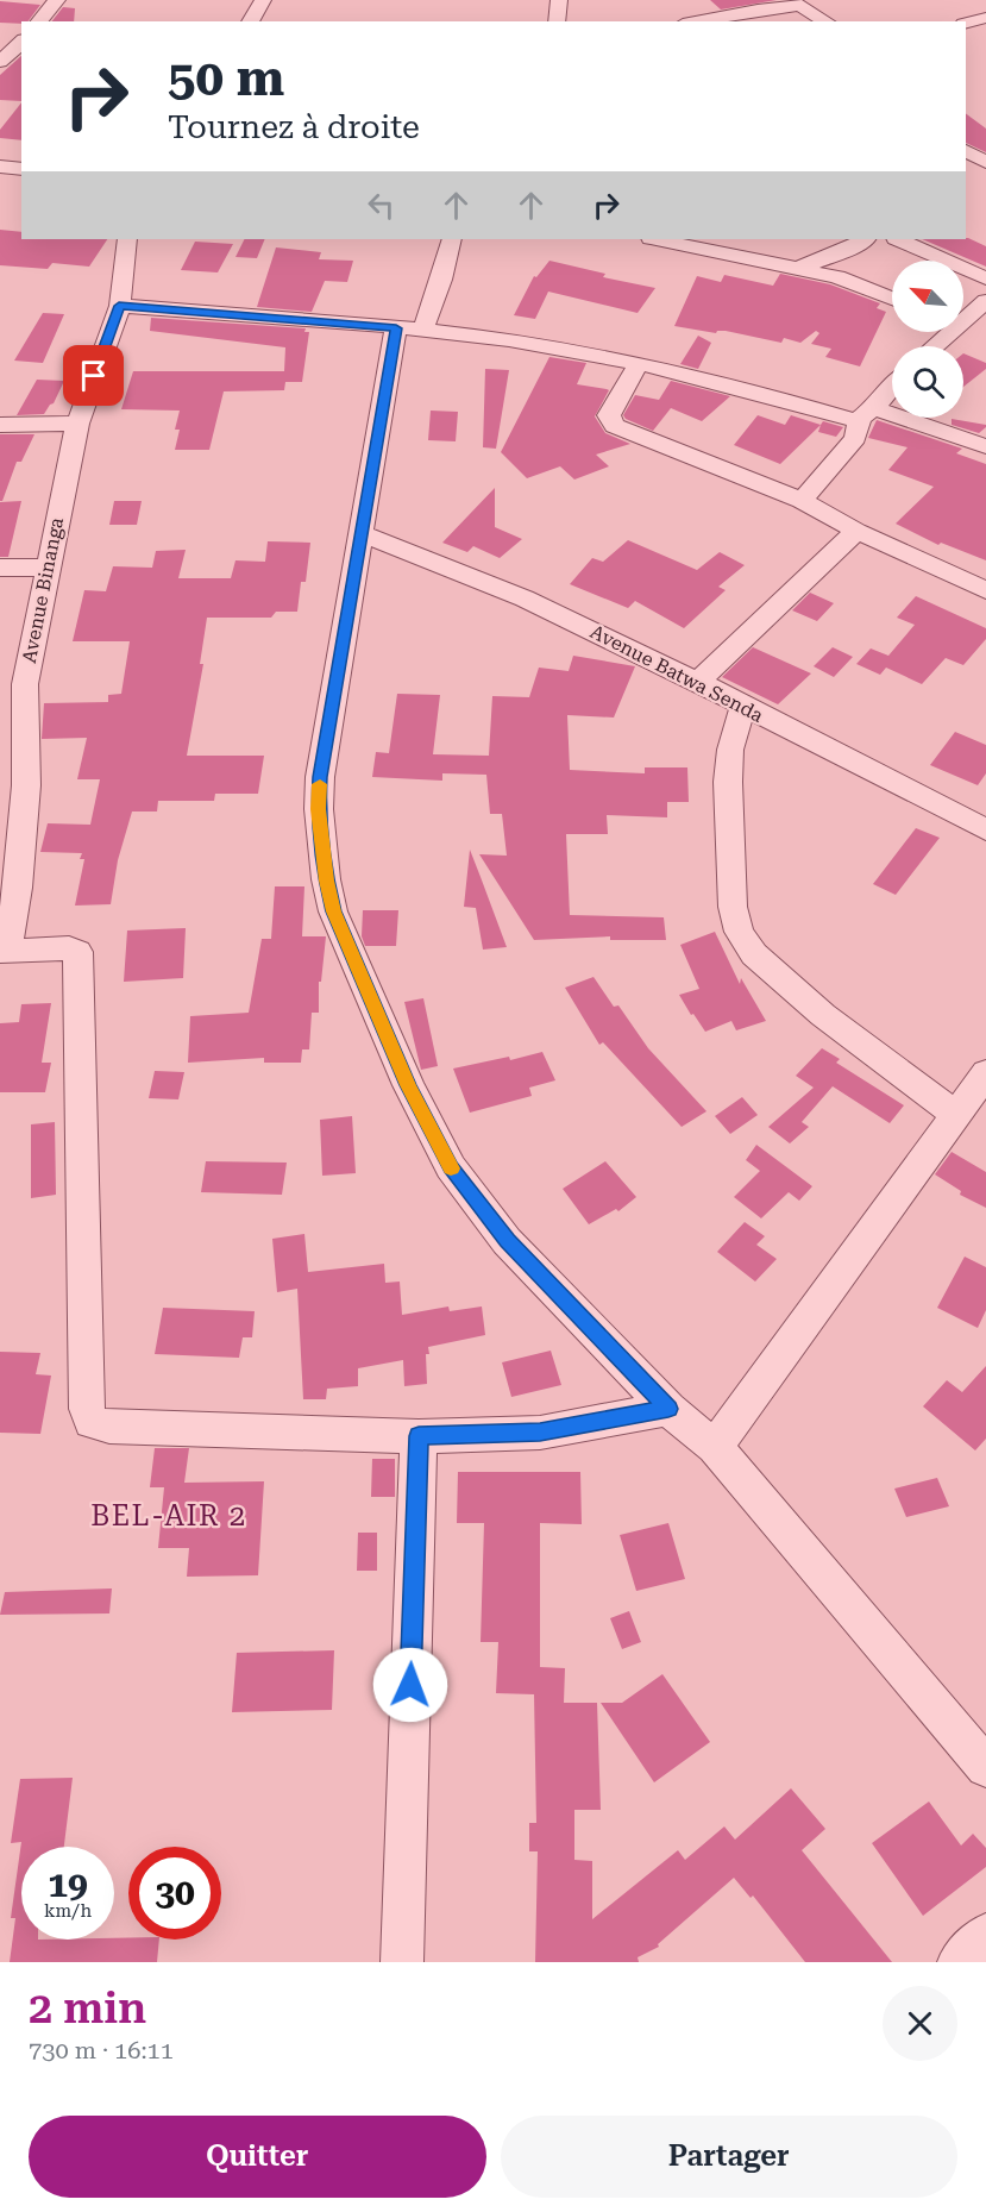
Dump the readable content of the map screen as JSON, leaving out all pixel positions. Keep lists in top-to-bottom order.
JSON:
{
  "streets": {
    "street": ["Avenue Binanga", "Avenue Batwa Senda"]
  },
  "districts": ["BEL-AIR 2"],
  "north": "top left",
  "page": {
    "turn": ["50 m", "Tournez à droite"],
    "speed": "19 km/h",
    "limit": "30",
    "heading": ["2 min", "730 m · 16:11"],
    "buttons": ["Quitter", "Partager"]
  }
}
